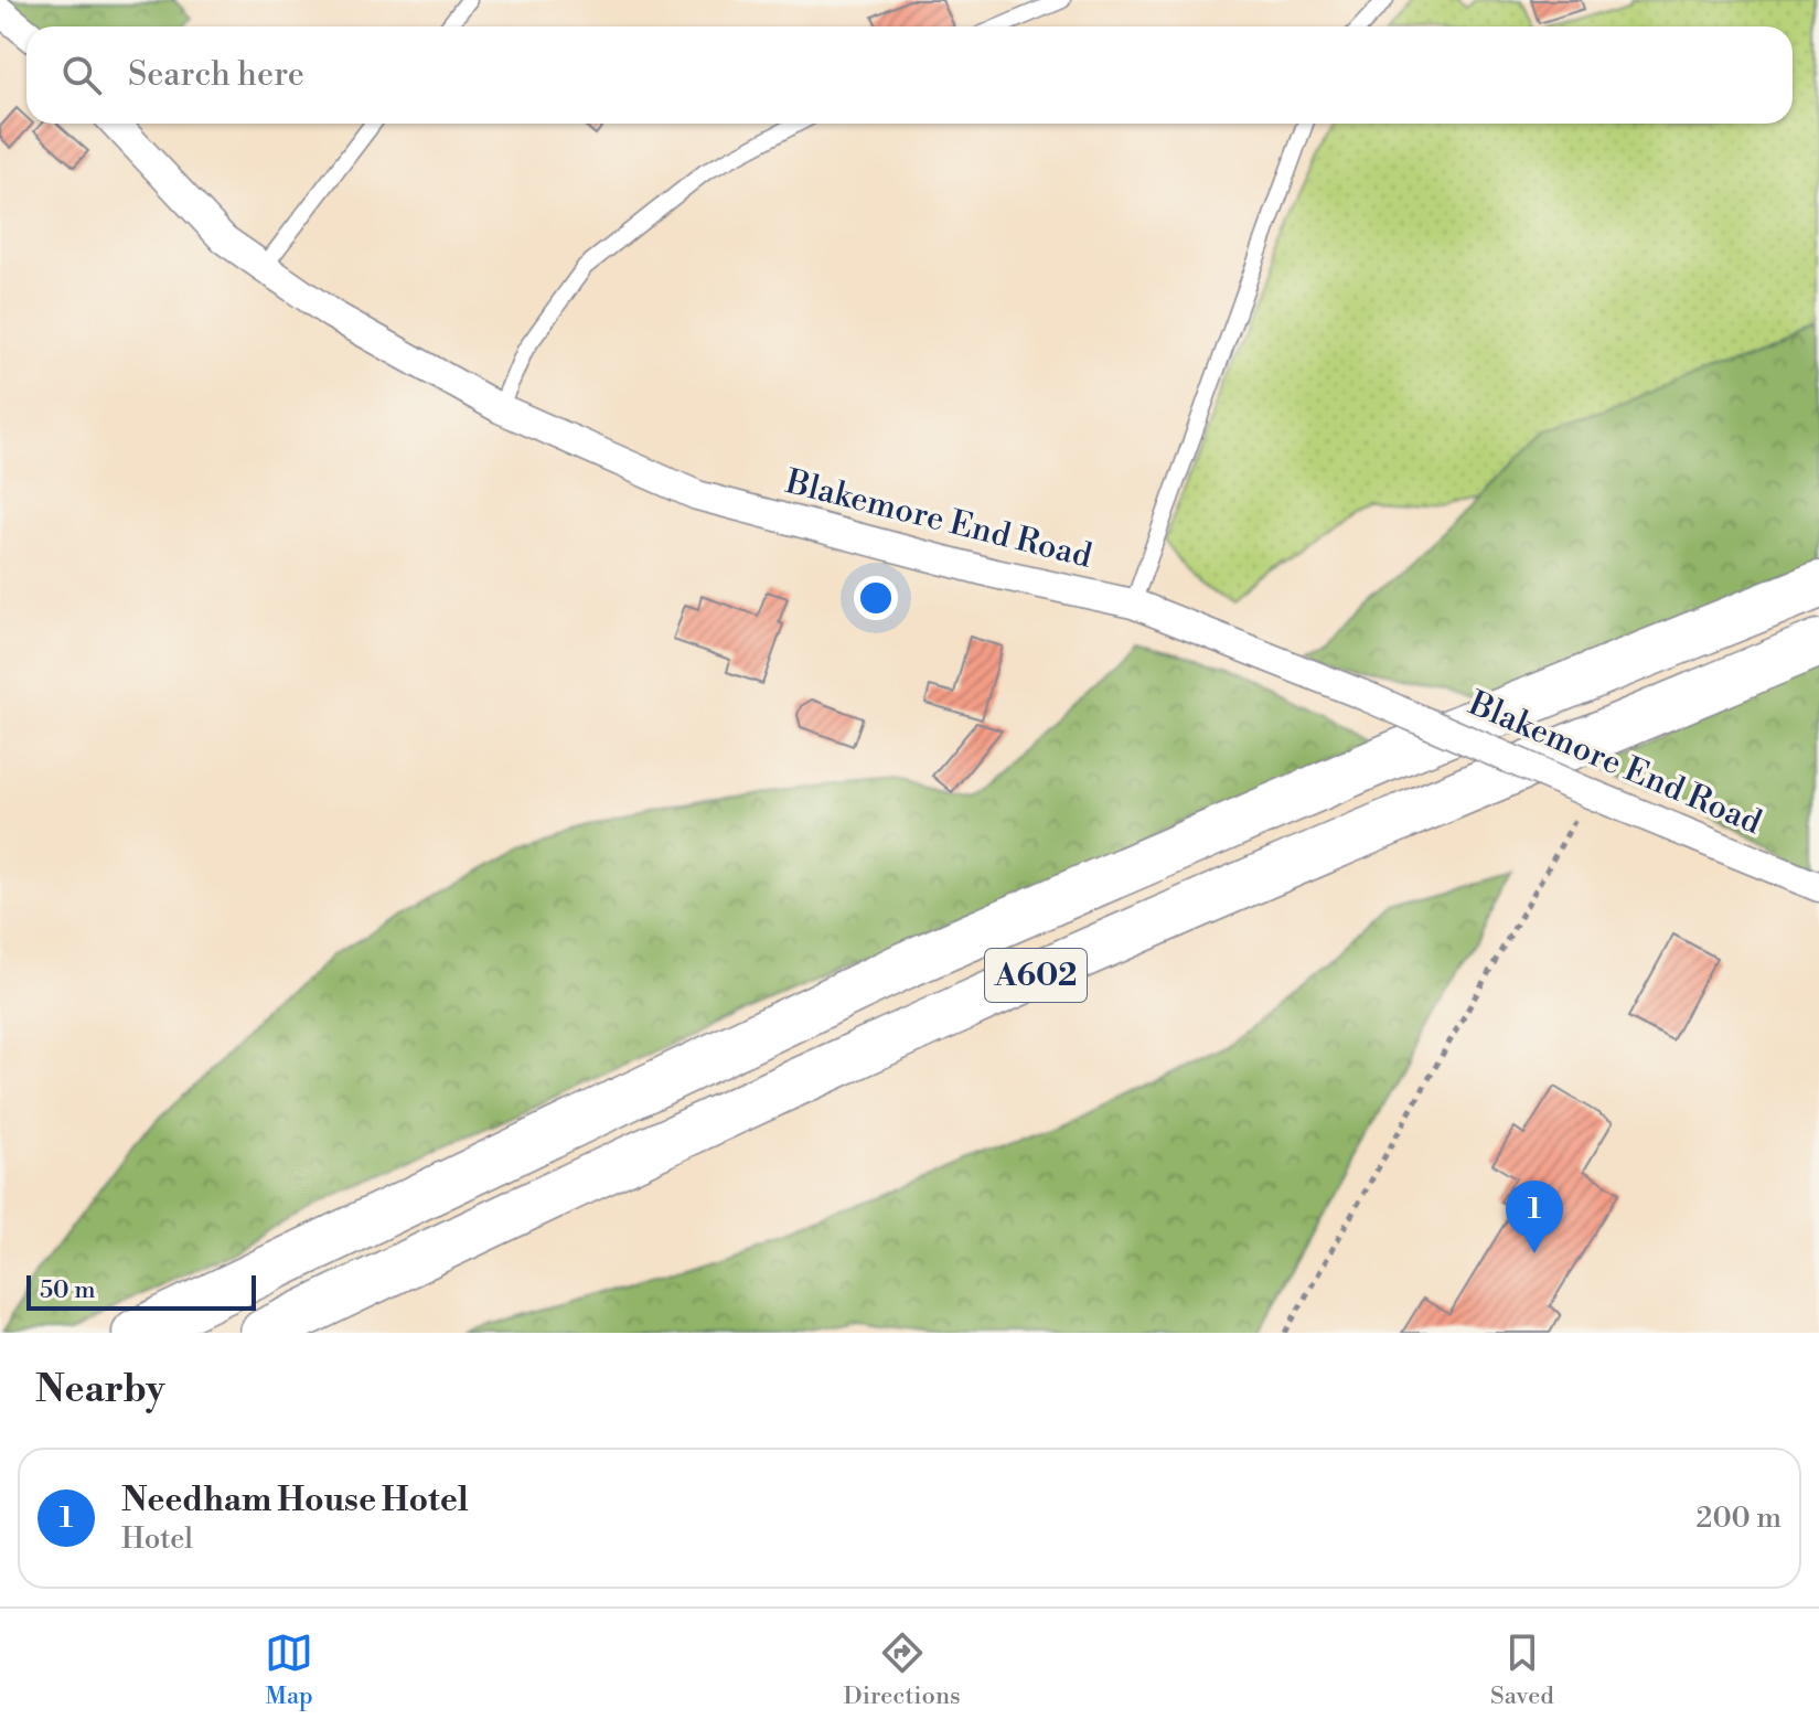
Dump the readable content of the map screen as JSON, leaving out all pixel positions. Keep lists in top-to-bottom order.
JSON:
{
  "streets": {
    "main road": ["A602"],
    "street": ["Blakemore End Road"]
  },
  "scale_bar": "50 m",
  "page": {
    "search": "Search here",
    "pins": "1",
    "scale": "50 m",
    "heading": "Nearby",
    "list": [
      {
        "mark": "1",
        "name": "Needham House Hotel",
        "note": "Hotel",
        "value": "200 m"
      }
    ],
    "nav": ["Map", "Directions", "Saved"]
  }
}
